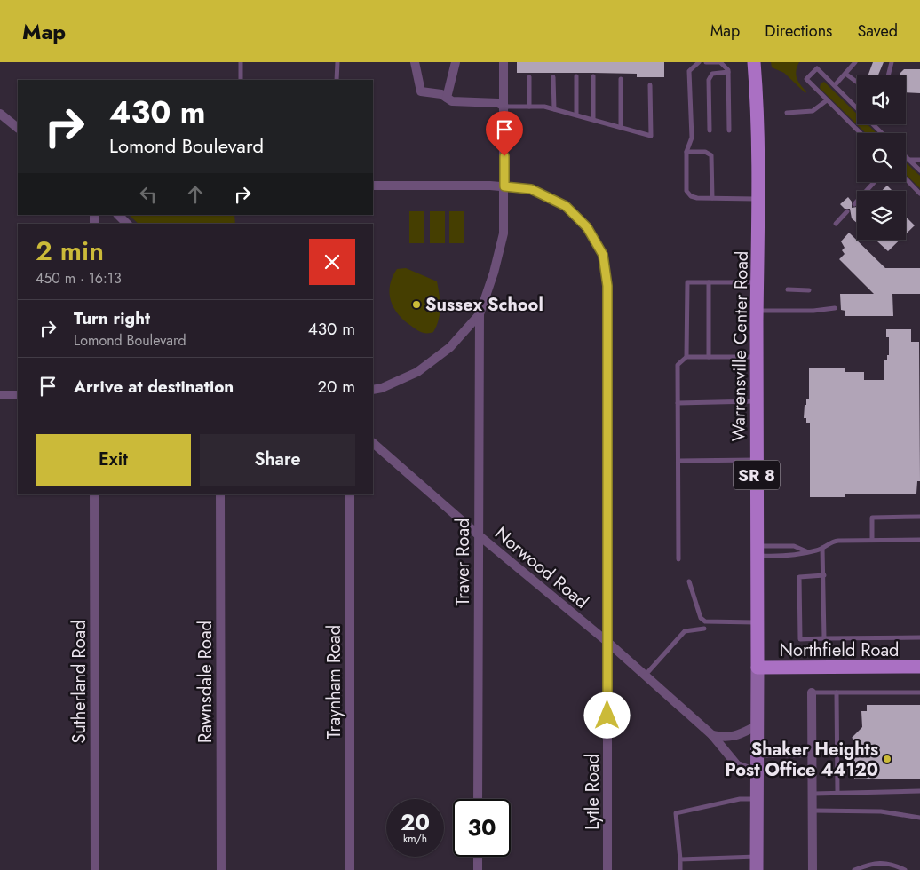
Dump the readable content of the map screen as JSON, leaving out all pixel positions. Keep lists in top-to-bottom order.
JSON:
{
  "streets": {
    "main road": ["Warrensville Center Road", "SR 8", "Northfield Road"],
    "street": [
      "Traver Road",
      "Norwood Road",
      "Sutherland Road",
      "Rawnsdale Road",
      "Traynham Road",
      "Lytle Road"
    ]
  },
  "crossings": [
    ["Warrensville Center Road", "Norwood Road"],
    ["Warrensville Center Road", "Northfield Road"],
    ["Traver Road", "Norwood Road"],
    ["Norwood Road", "Lytle Road"]
  ],
  "places": ["Sussex School", "Shaker Heights Post Office 44120"],
  "page": {
    "header": "Map",
    "nav": ["Map", "Directions", "Saved"],
    "turn": ["430 m", "Lomond Boulevard"],
    "heading": ["2 min", "450 m · 16:13"],
    "list": [
      {
        "name": "Turn right",
        "note": "Lomond Boulevard",
        "value": "430 m"
      },
      {
        "name": "Arrive at destination",
        "value": "20 m"
      }
    ],
    "buttons": ["Exit", "Share"],
    "speed": "20 km/h",
    "limit": "30"
  }
}
